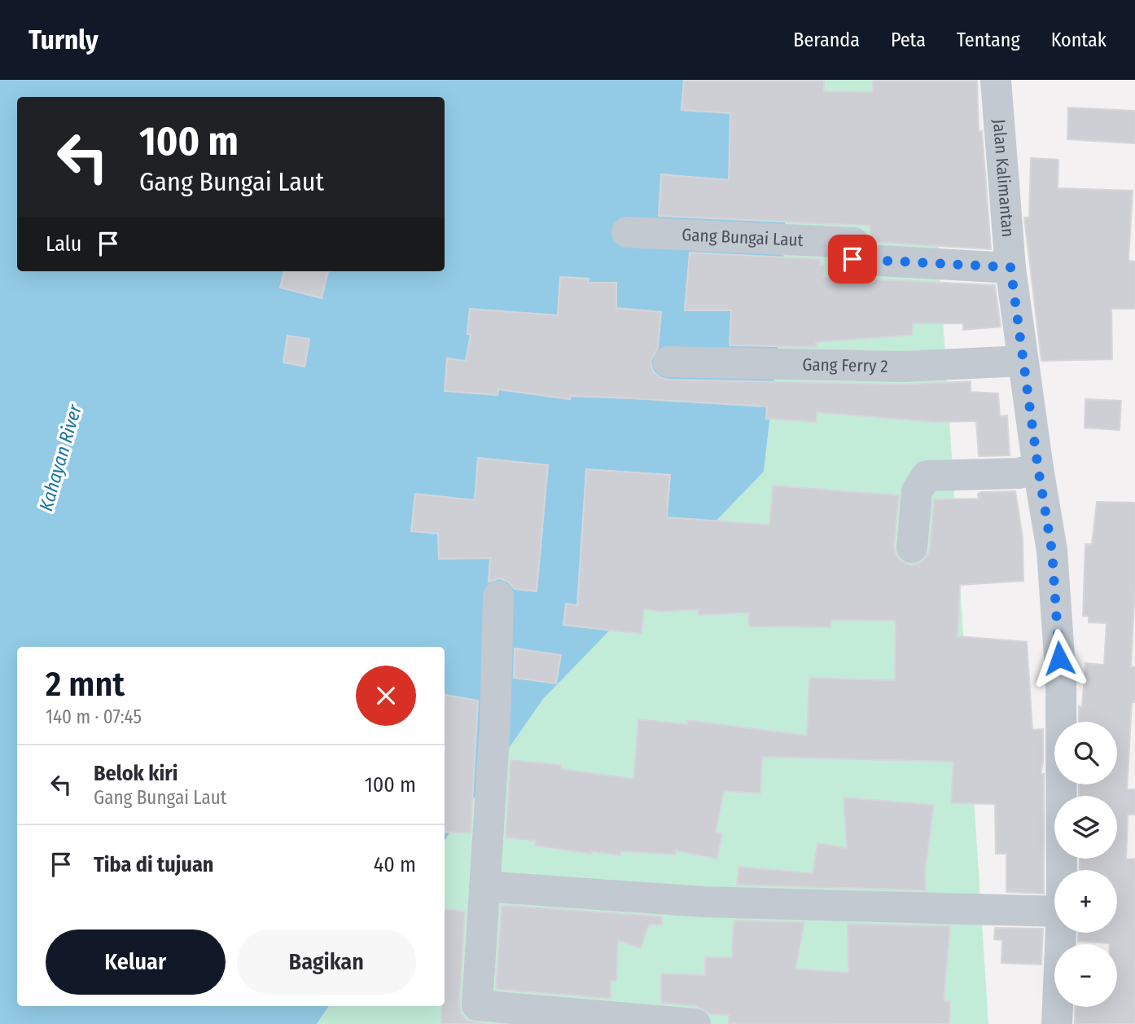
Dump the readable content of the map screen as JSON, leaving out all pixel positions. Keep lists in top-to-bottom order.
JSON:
{
  "streets": {
    "street": ["Jalan Kalimantan", "Gang Bungai Laut", "Gang Ferry 2"]
  },
  "crossings": [
    ["Jalan Kalimantan", "Gang Bungai Laut"],
    ["Jalan Kalimantan", "Gang Ferry 2"]
  ],
  "water": ["Kahayan River"],
  "page": {
    "header": "Turnly",
    "nav": [
      "Beranda",
      "Peta",
      "Tentang",
      "Kontak"
    ],
    "turn": ["100 m", "Gang Bungai Laut"],
    "then": "Lalu",
    "heading": ["2 mnt", "140 m · 07:45"],
    "map_buttons": ["+", "−"],
    "list": [
      {
        "name": "Belok kiri",
        "note": "Gang Bungai Laut",
        "value": "100 m"
      },
      {
        "name": "Tiba di tujuan",
        "value": "40 m"
      }
    ],
    "buttons": ["Keluar", "Bagikan"]
  }
}
